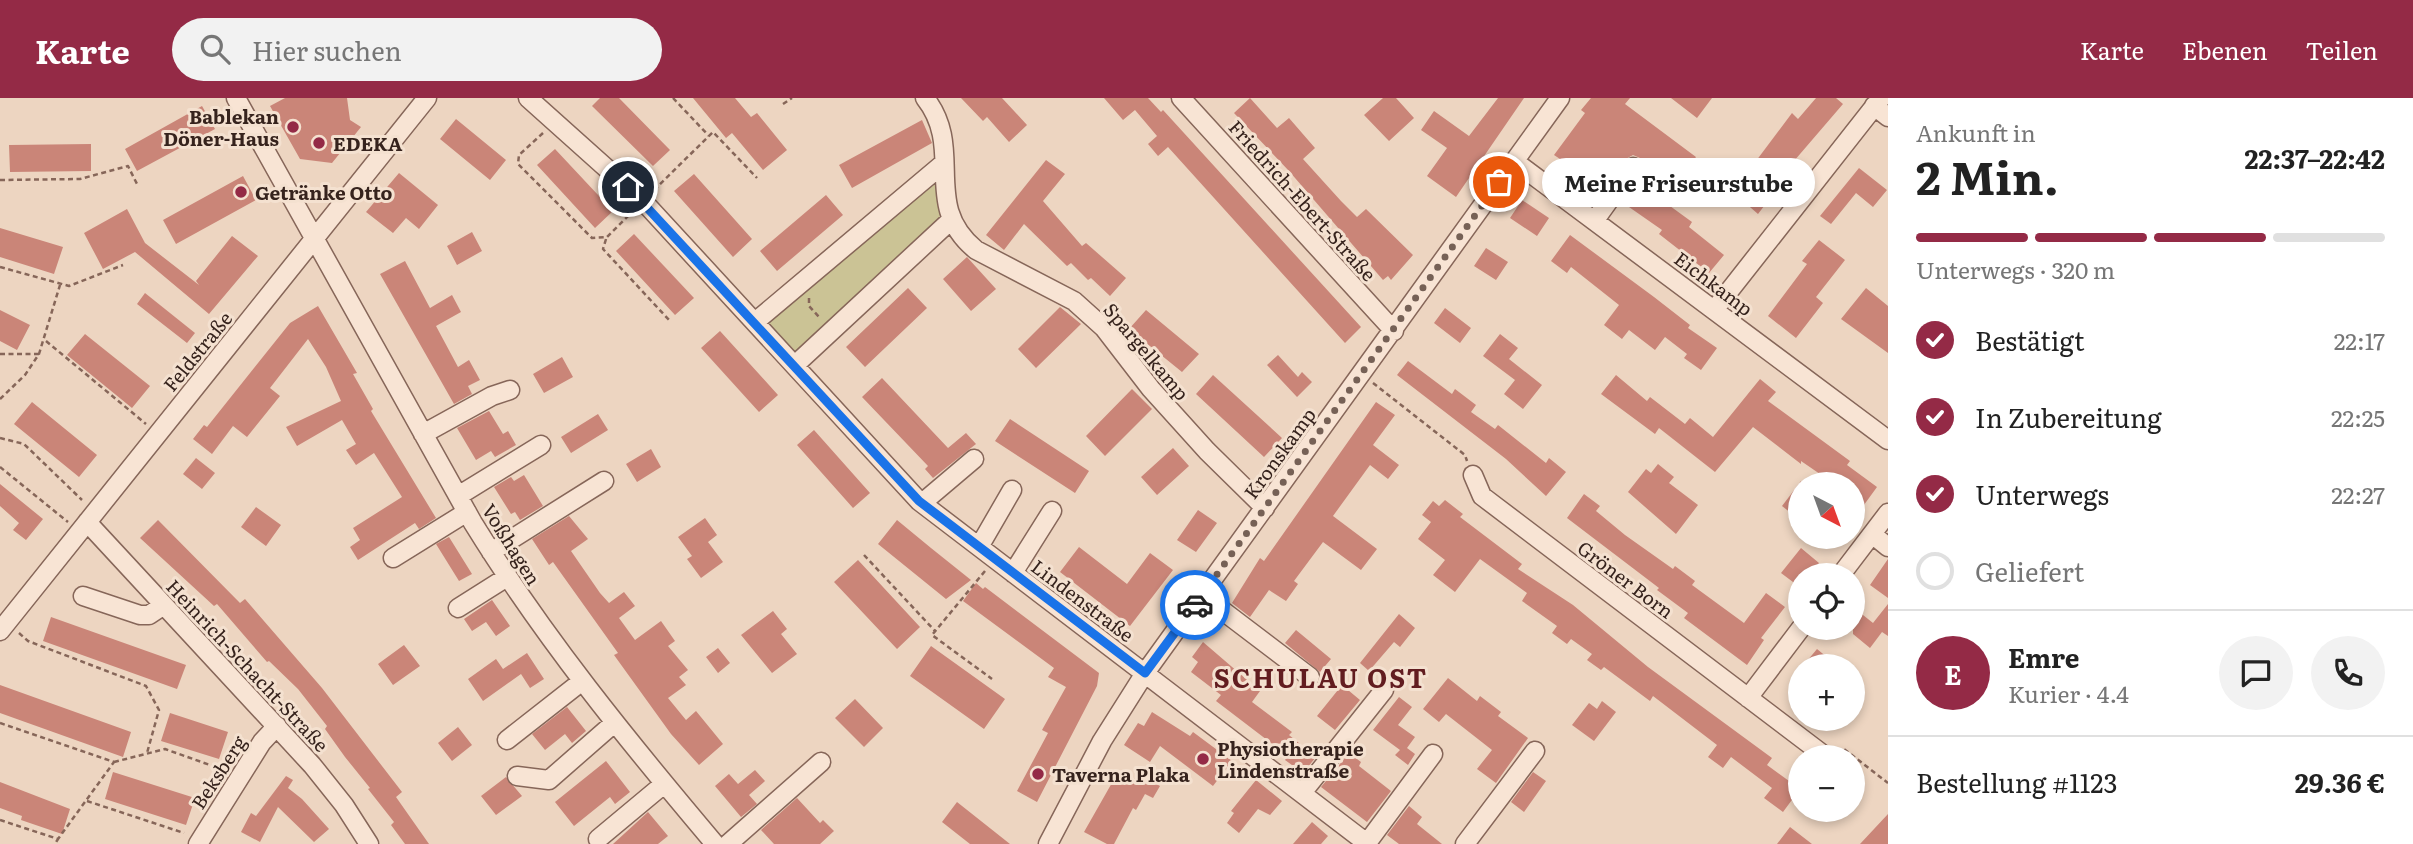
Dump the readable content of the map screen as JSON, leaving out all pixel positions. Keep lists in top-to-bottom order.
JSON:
{
  "streets": {
    "street": [
      "Friedrich-Ebert-Straße",
      "Eichkamp",
      "Feldstraße",
      "Spargelkamp",
      "Kronskamp",
      "Voßhagen",
      "Gröner Born",
      "Lindenstraße",
      "Heinrich-Schacht-Straße",
      "Beksberg"
    ]
  },
  "crossings": [
    ["Friedrich-Ebert-Straße", "Kronskamp"],
    ["Eichkamp", "Kronskamp"],
    ["Feldstraße", "Voßhagen"],
    ["Feldstraße", "Heinrich-Schacht-Straße"],
    ["Spargelkamp", "Kronskamp"],
    ["Kronskamp", "Lindenstraße"],
    ["Heinrich-Schacht-Straße", "Beksberg"]
  ],
  "districts": ["SCHULAU OST"],
  "places": [
    "Bablekan Döner-Haus",
    "EDEKA",
    "Meine Friseurstube",
    "Getränke Otto",
    "Physiotherapie Lindenstraße",
    "Taverna Plaka"
  ],
  "north": "bottom right",
  "page": {
    "header": "Karte",
    "search": "Hier suchen",
    "nav": ["Karte", "Ebenen", "Teilen"],
    "heading": ["2 Min.", "Ankunft in", "22:37–22:42"],
    "panel": [
      "Emre",
      "Kurier · 4.4",
      "Bestellung #1123",
      "29.36 €"
    ],
    "bubble": "Meine Friseurstube",
    "bar": "Unterwegs · 320 m",
    "list": [
      ["Bestätigt", "22:17"],
      ["In Zubereitung", "22:25"],
      ["Unterwegs", "22:27"],
      "Geliefert"
    ],
    "map_buttons": ["+", "−"],
    "round": "E"
  }
}
